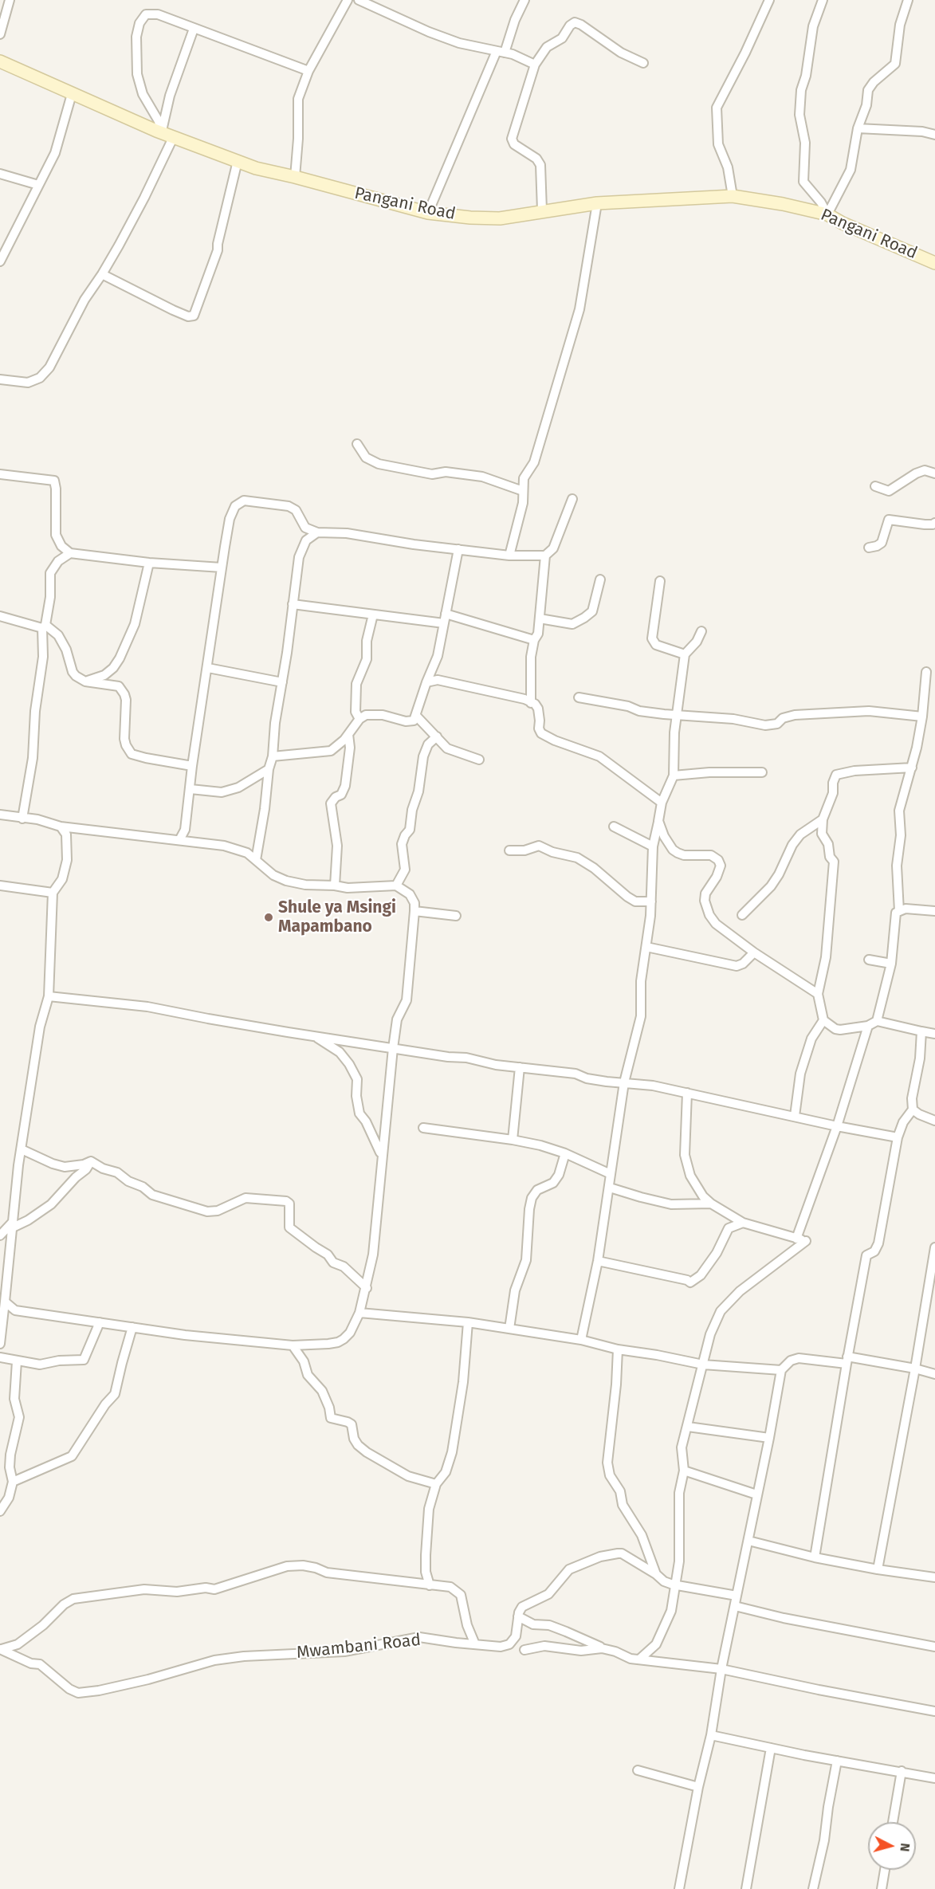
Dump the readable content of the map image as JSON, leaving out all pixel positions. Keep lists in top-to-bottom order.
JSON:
{
  "streets": {
    "main road": ["Pangani Road"],
    "street": ["Mwambani Road"]
  },
  "places": ["Shule ya Msingi Mapambano"],
  "north": "right"
}
